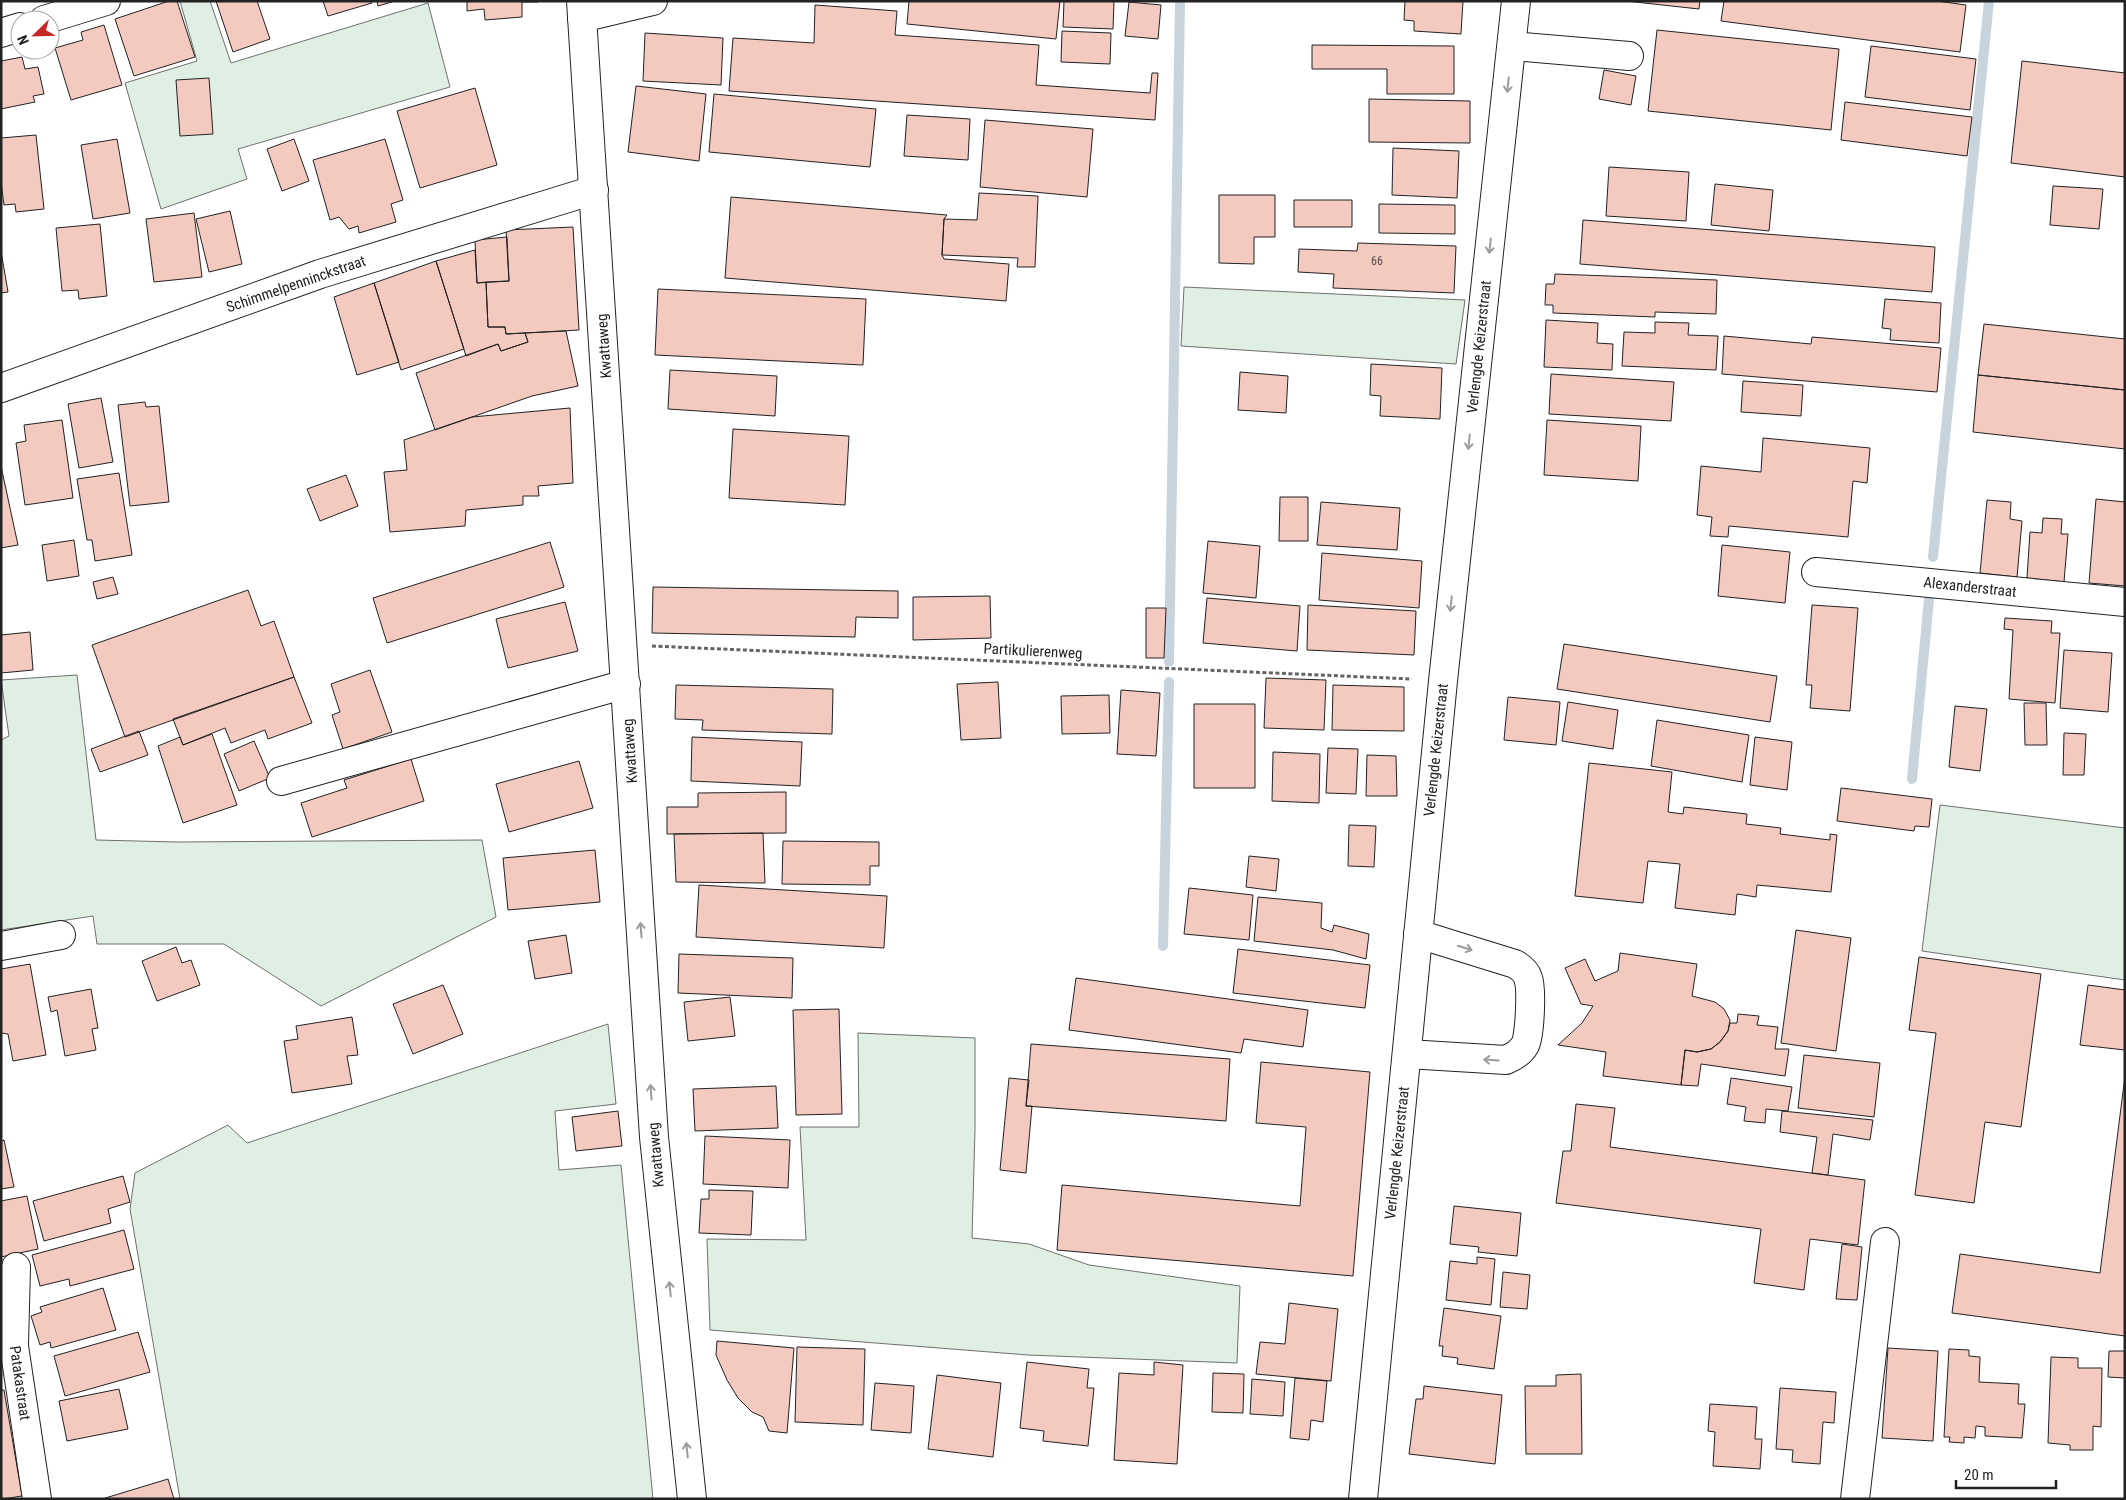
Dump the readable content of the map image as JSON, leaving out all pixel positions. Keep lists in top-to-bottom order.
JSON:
{
  "streets": {
    "main road": [
      "Schimmelpenninckstraat",
      "Kwattaweg",
      "Verlengde Keizerstraat",
      "Alexanderstraat",
      "Patakastraat"
    ],
    "path": ["Partikulierenweg"]
  },
  "crossings": [
    ["Schimmelpenninckstraat", "Kwattaweg"],
    ["Kwattaweg", "Partikulierenweg"],
    ["Verlengde Keizerstraat", "Partikulierenweg"]
  ],
  "one_way": ["Kwattaweg", "Verlengde Keizerstraat"],
  "house_numbers": ["66"],
  "scale_bar": "20 m",
  "north": "bottom left"
}
